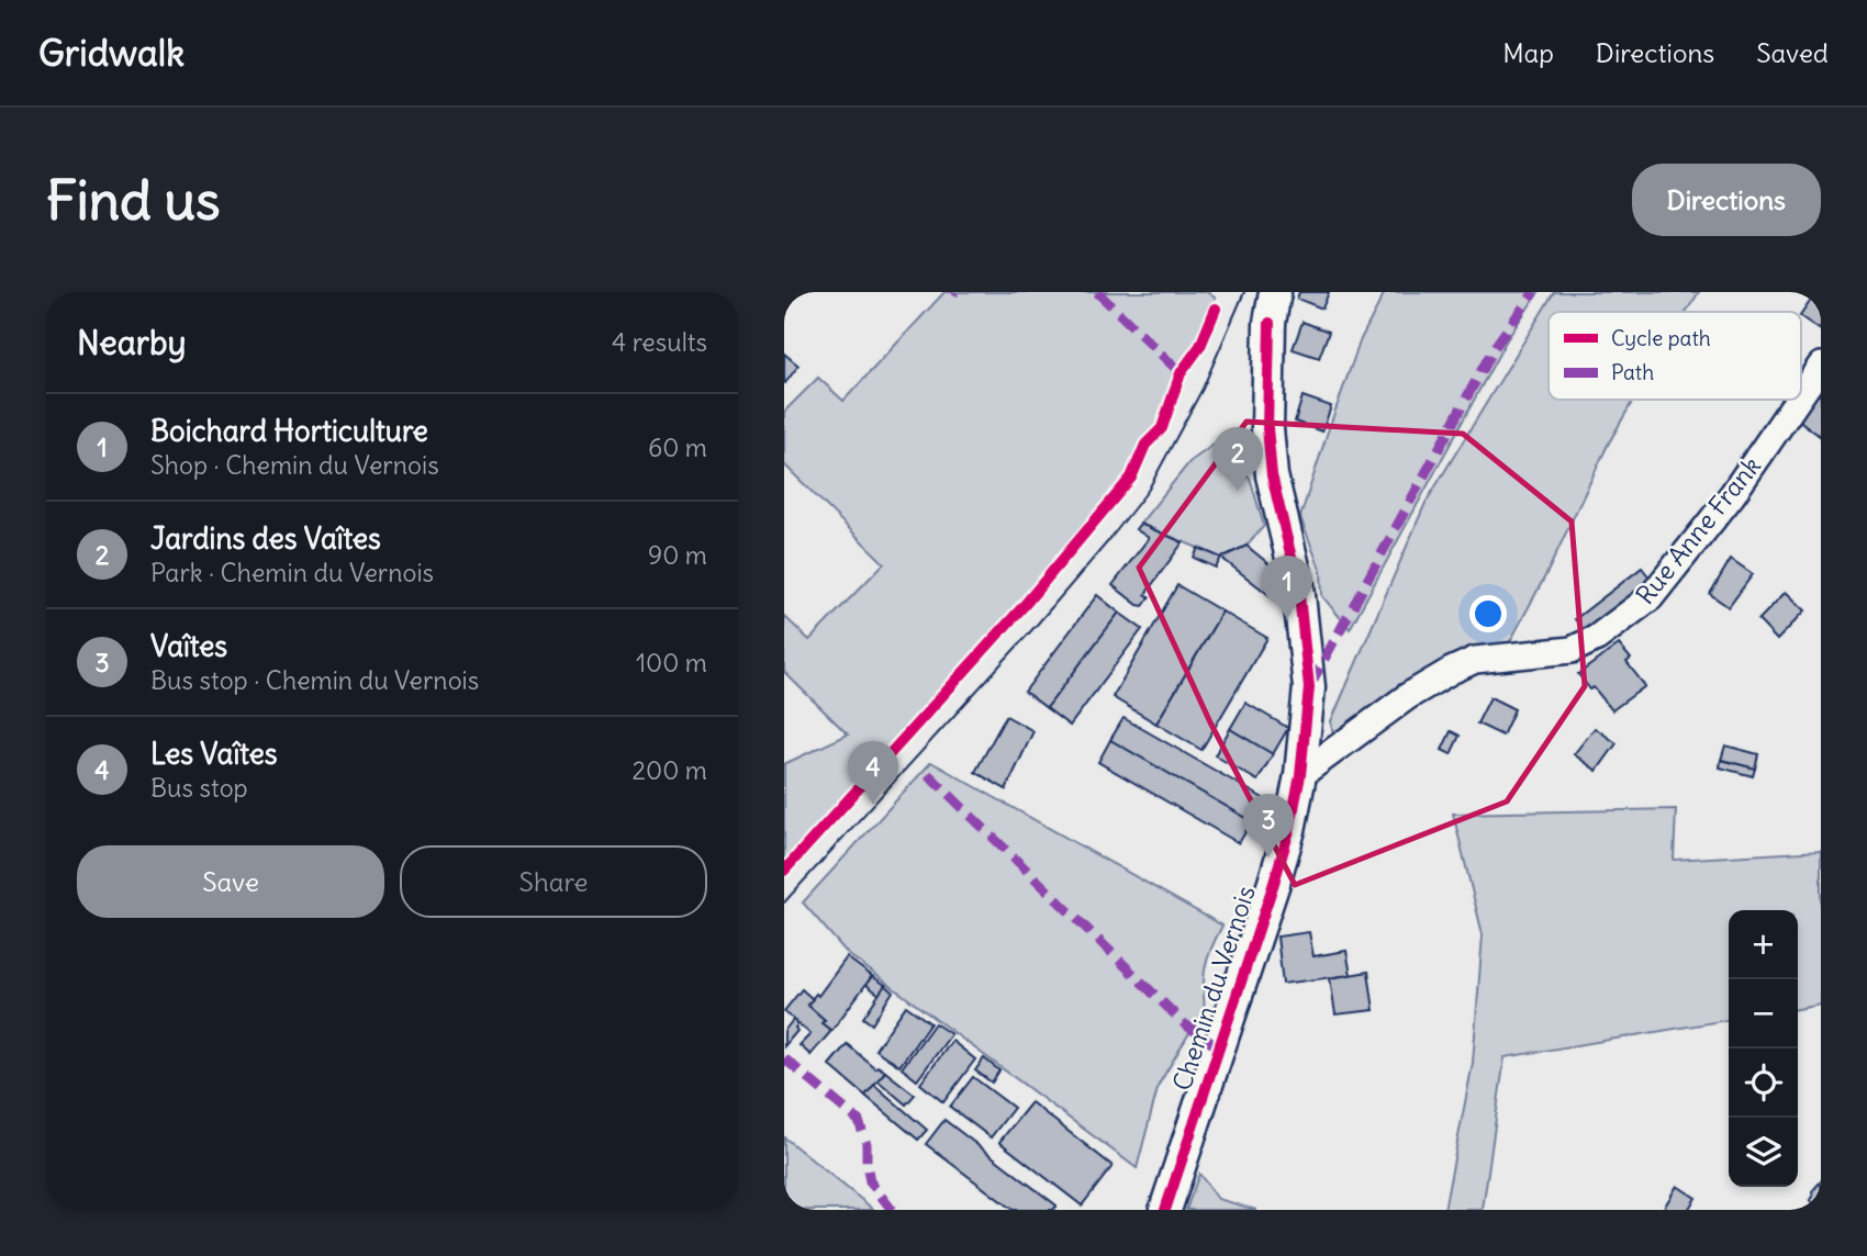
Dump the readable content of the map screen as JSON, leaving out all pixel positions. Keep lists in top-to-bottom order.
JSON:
{
  "streets": {
    "street": ["Rue Anne Frank", "Chemin du Vernois"]
  },
  "crossings": [
    ["Rue Anne Frank", "Chemin du Vernois"]
  ],
  "legend": ["Cycle path", "Path"],
  "page": {
    "header": "Gridwalk",
    "nav": ["Map", "Directions", "Saved"],
    "buttons": [
      "Directions",
      ["Save", "Share"]
    ],
    "title": "Find us",
    "heading": ["Nearby", "4 results"],
    "list": [
      {
        "mark": "1",
        "name": "Boichard Horticulture",
        "note": "Shop · Chemin du Vernois",
        "value": "60 m"
      },
      {
        "mark": "2",
        "name": "Jardins des Vaîtes",
        "note": "Park · Chemin du Vernois",
        "value": "90 m"
      },
      {
        "mark": "3",
        "name": "Vaîtes",
        "note": "Bus stop · Chemin du Vernois",
        "value": "100 m"
      },
      {
        "mark": "4",
        "name": "Les Vaîtes",
        "note": "Bus stop",
        "value": "200 m"
      }
    ],
    "pins": [
      "2",
      "1",
      "4",
      "3"
    ],
    "map_buttons": ["+", "−"]
  }
}
